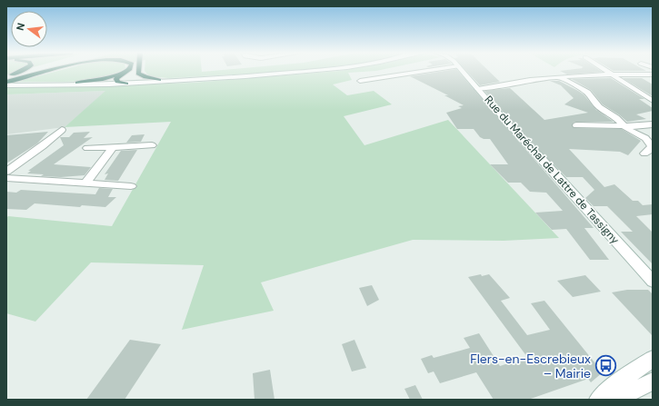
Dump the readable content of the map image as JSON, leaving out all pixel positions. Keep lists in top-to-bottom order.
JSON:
{
  "streets": {
    "street": ["Rue du Maréchal de Lattre de Tassigny"]
  },
  "places": {
    "bus stop": ["Flers-en-Escrebieux – Mairie"]
  },
  "north": "left"
}
